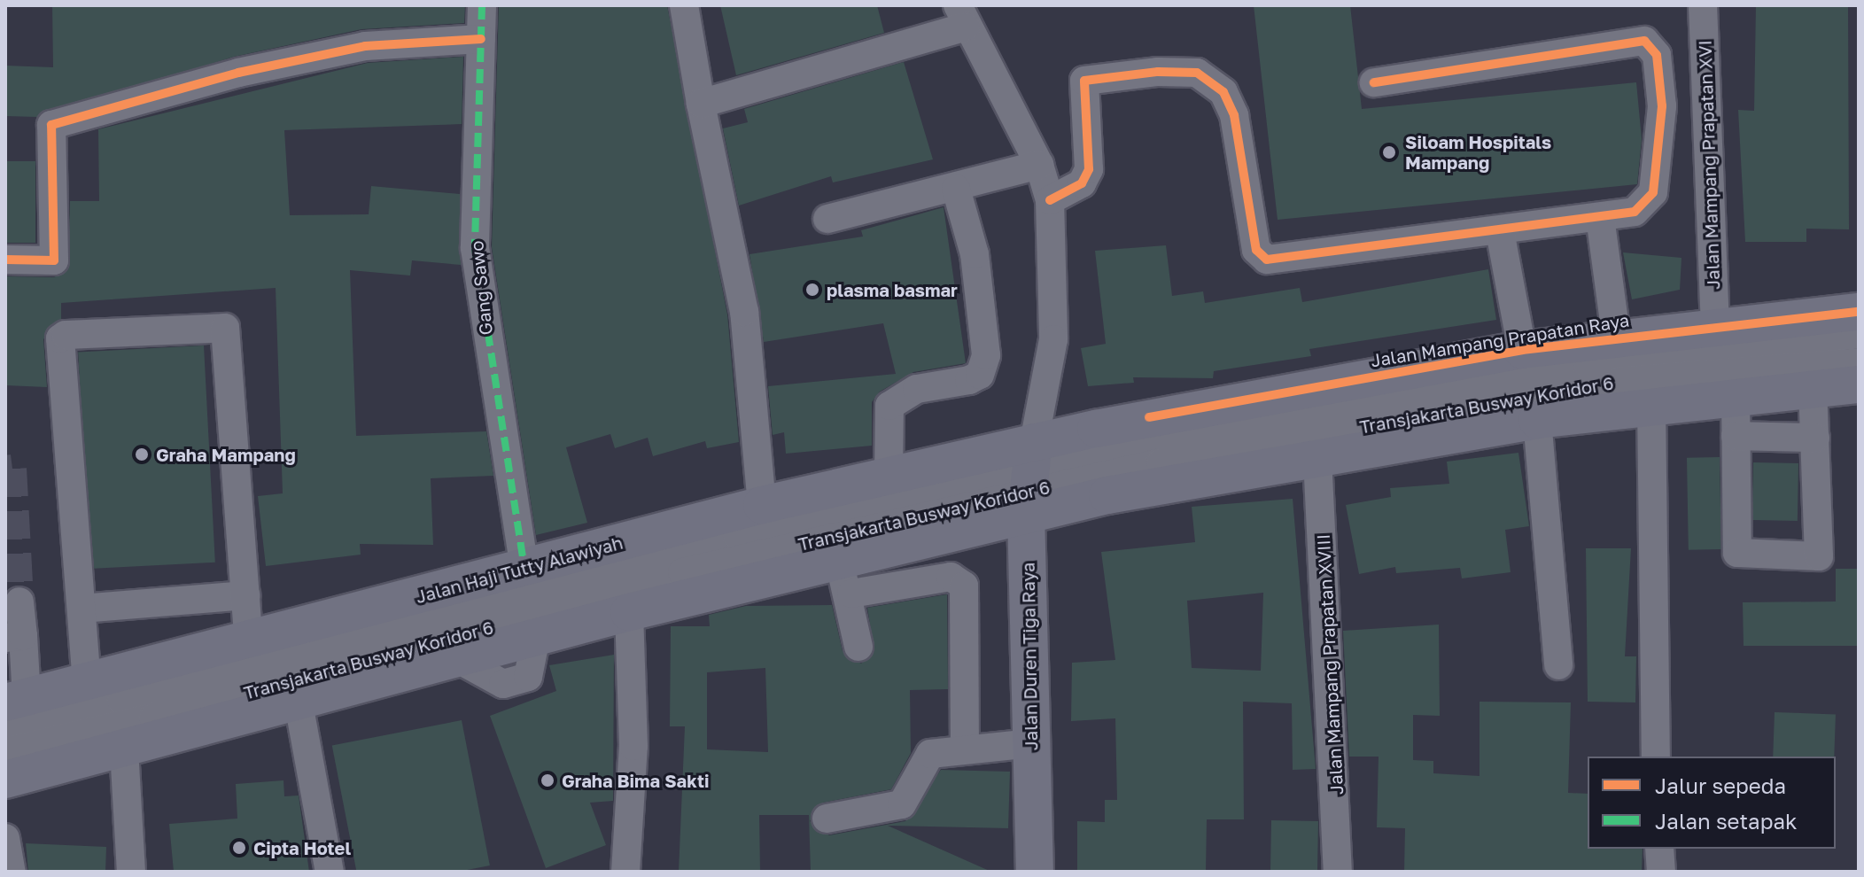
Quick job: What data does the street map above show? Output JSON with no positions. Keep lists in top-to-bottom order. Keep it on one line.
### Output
{"streets":{"main road":["Jalan Mampang Prapatan Raya","Jalan Haji Tutty Alawiyah","Jalan Duren Tiga Raya"],"street":["Jalan Mampang Prapatan XVI","Gang Sawo","Transjakarta Busway Koridor 6","Jalan Mampang Prapatan XVIII"]},"crossings":[["Jalan Mampang Prapatan XVI","Jalan Mampang Prapatan Raya"],["Gang Sawo","Jalan Haji Tutty Alawiyah"],["Jalan Mampang Prapatan Raya","Transjakarta Busway Koridor 6"],["Jalan Mampang Prapatan Raya","Jalan Haji Tutty Alawiyah"],["Jalan Mampang Prapatan Raya","Jalan Duren Tiga Raya"],["Transjakarta Busway Koridor 6","Jalan Haji Tutty Alawiyah"],["Transjakarta Busway Koridor 6","Jalan Duren Tiga Raya"],["Jalan Haji Tutty Alawiyah","Jalan Duren Tiga Raya"]],"places":["Siloam Hospitals Mampang","plasma basmar","Graha Mampang","Graha Bima Sakti","Cipta Hotel"],"legend":["Jalur sepeda","Jalan setapak"]}
